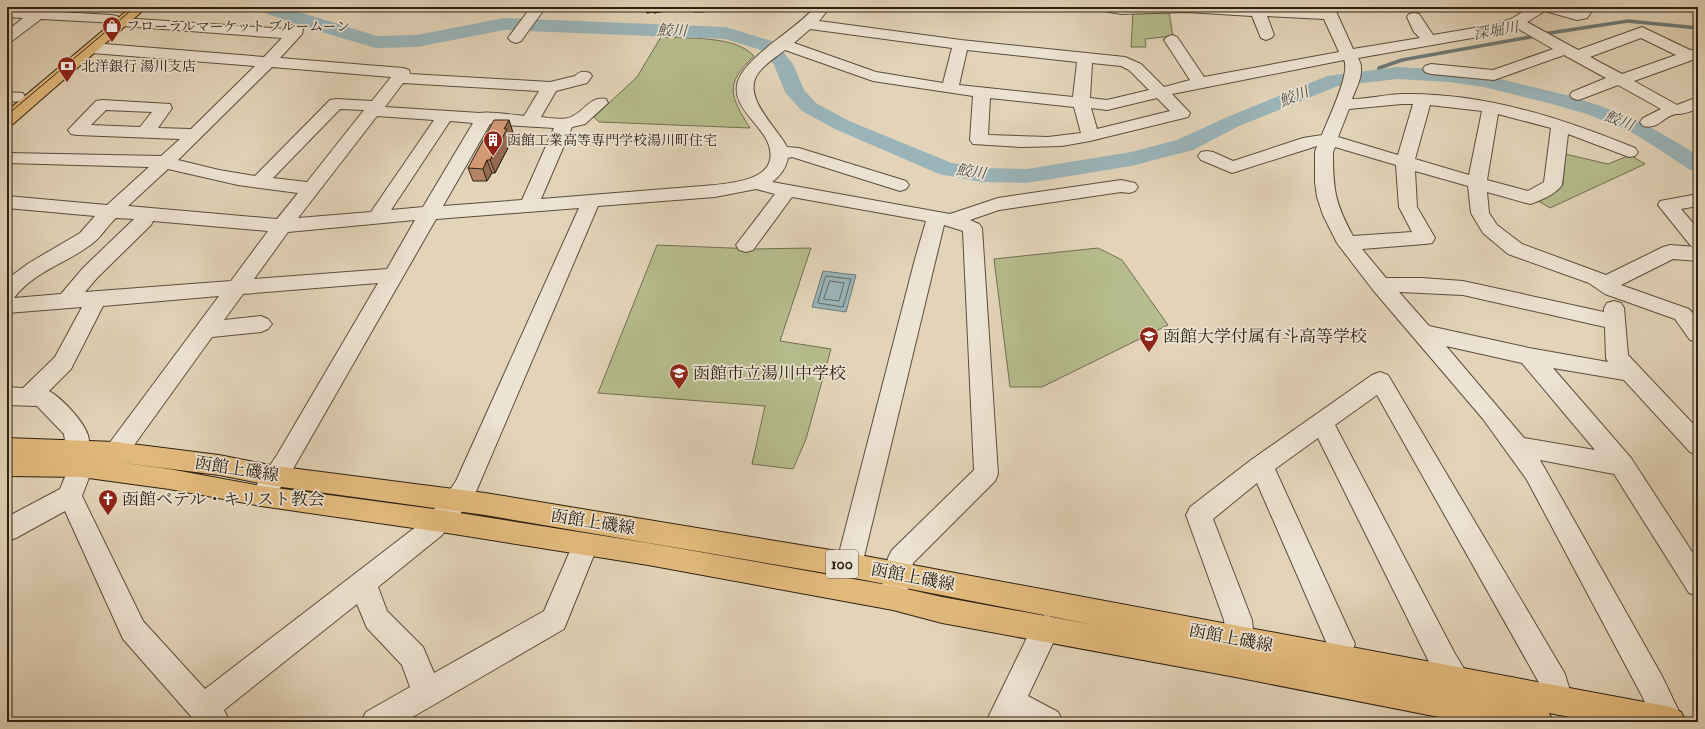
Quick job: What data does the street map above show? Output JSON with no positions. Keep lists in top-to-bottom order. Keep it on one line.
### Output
{"streets":{"main road":["函館上磯線","100"]},"water":["鮫川","深堀川"],"places":{"shop":["フローラルマーケット ブルームーン"],"bank":["北洋銀行 湯川支店"],"building":["函館工業高等専門学校湯川町住宅"],"school or university":["函館大学付属有斗高等学校","函館市立湯川中学校"],"church":["函館ベテル・キリスト教会"]}}
